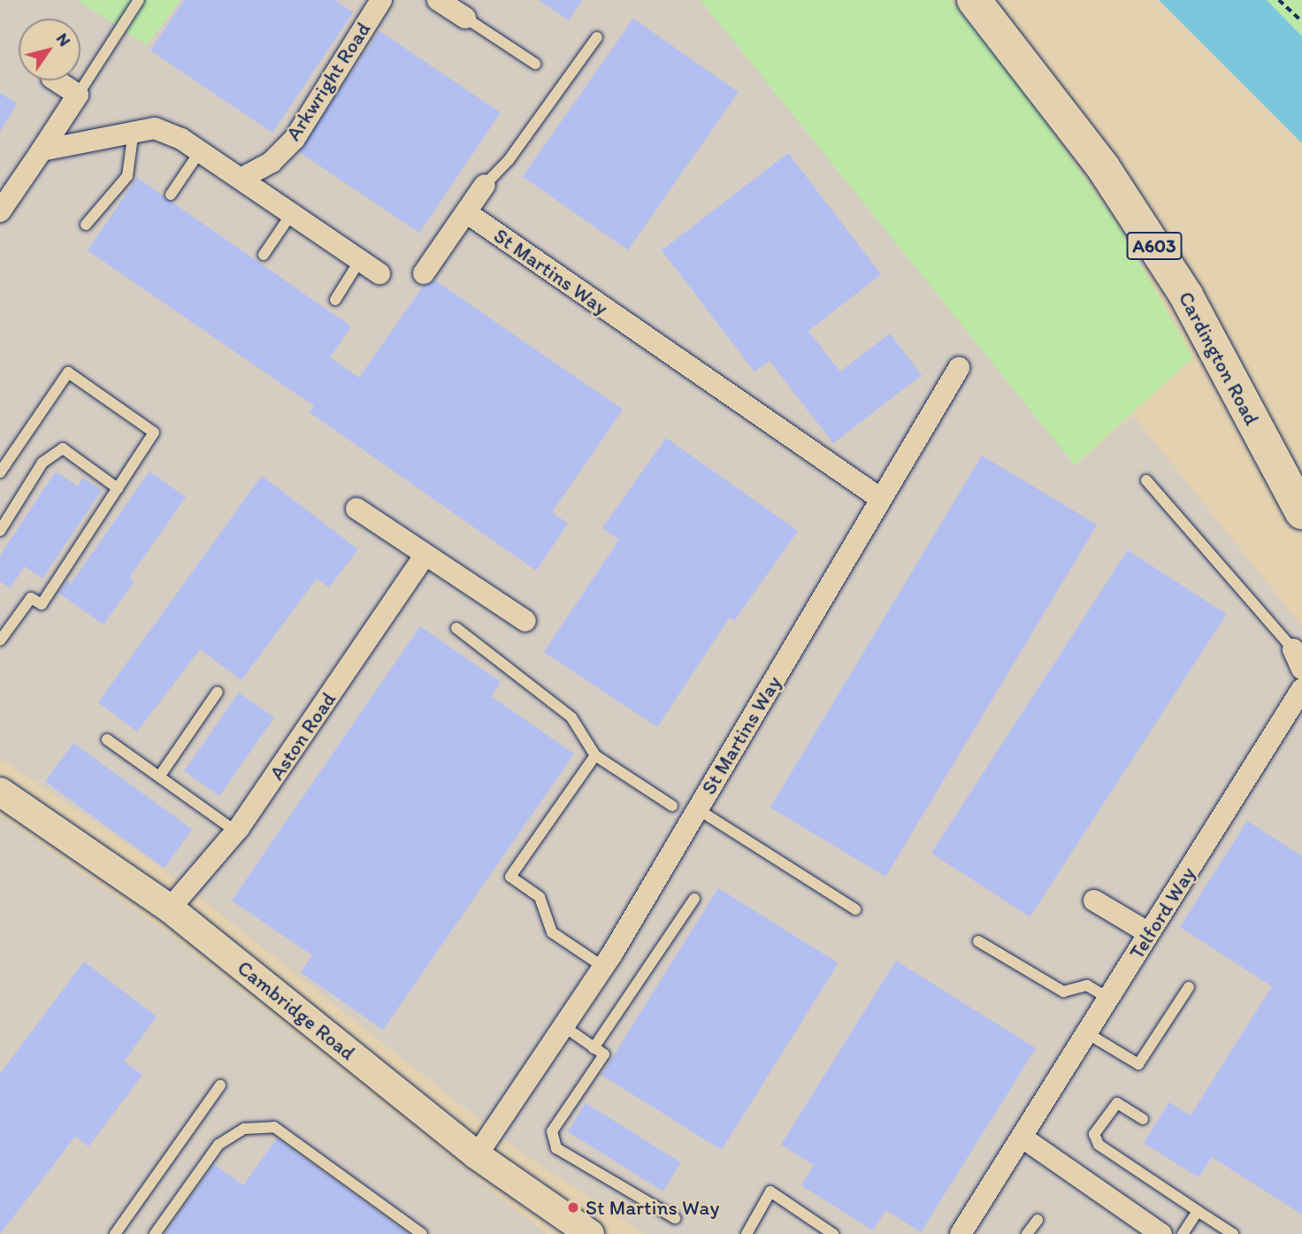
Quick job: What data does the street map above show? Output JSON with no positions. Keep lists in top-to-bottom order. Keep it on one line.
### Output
{"streets":{"main road":["A603","Cardington Road"],"street":["Arkwright Road","St Martins Way","Aston Road","Telford Way","Cambridge Road"]},"crossings":[["St Martins Way","Cambridge Road"],["Aston Road","Cambridge Road"]],"places":["St Martins Way"],"north":"top right"}
